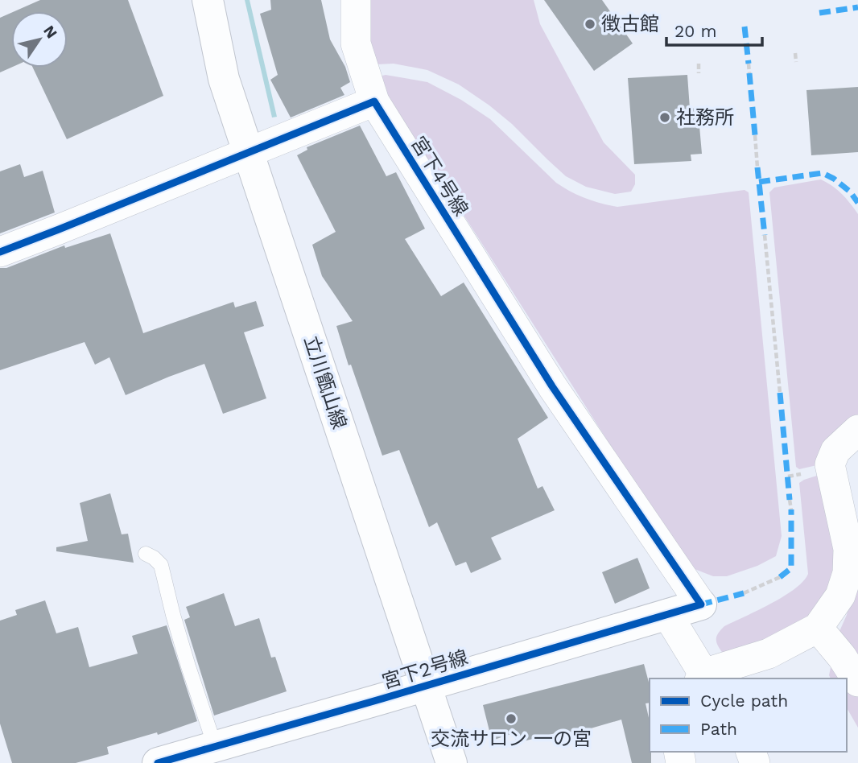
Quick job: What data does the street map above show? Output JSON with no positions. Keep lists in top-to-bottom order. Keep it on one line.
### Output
{"streets":{"street":["宮下4号線","立川甑山線","宮下2号線"]},"crossings":[["宮下4号線","宮下2号線"],["立川甑山線","宮下2号線"]],"places":["徴古館","社務所","交流サロン 一の宮"],"legend":["Cycle path","Path"],"scale_bar":"20 m","north":"top right"}
